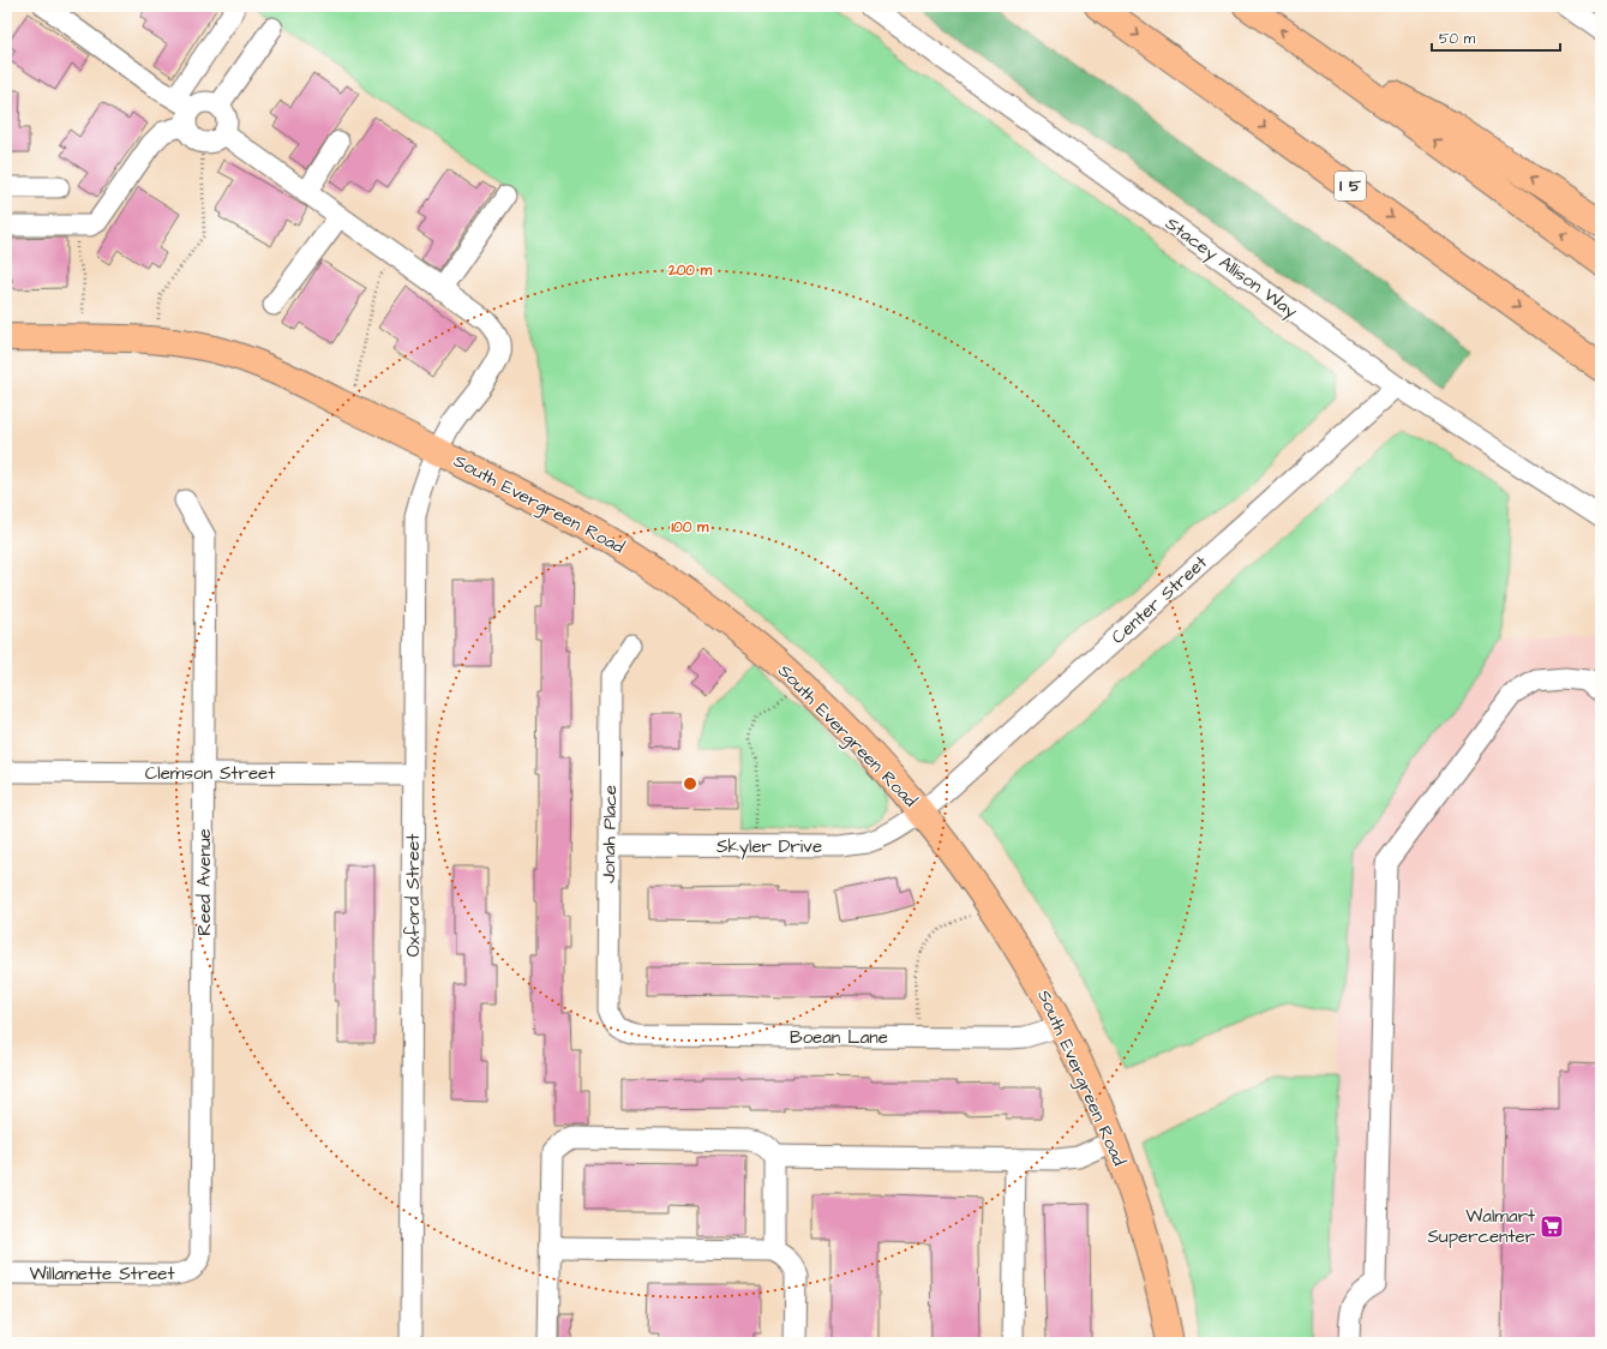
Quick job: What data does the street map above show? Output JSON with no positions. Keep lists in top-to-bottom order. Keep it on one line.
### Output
{"streets":{"main road":["I 5","South Evergreen Road"],"street":["Stacey Allison Way","Center Street","Clemson Street","Jonah Place","Skyler Drive","Reed Avenue","Oxford Street","Boean Lane","Willamette Street"]},"crossings":[["Stacey Allison Way","Center Street"],["South Evergreen Road","Center Street"],["South Evergreen Road","Skyler Drive"],["South Evergreen Road","Oxford Street"],["South Evergreen Road","Boean Lane"],["Center Street","Skyler Drive"],["Clemson Street","Reed Avenue"],["Clemson Street","Oxford Street"],["Jonah Place","Skyler Drive"],["Jonah Place","Boean Lane"],["Reed Avenue","Willamette Street"]],"places":{"supermarket":["Walmart Supercenter"]},"scale_bar":"50 m","rings":["200 m","100 m"]}
